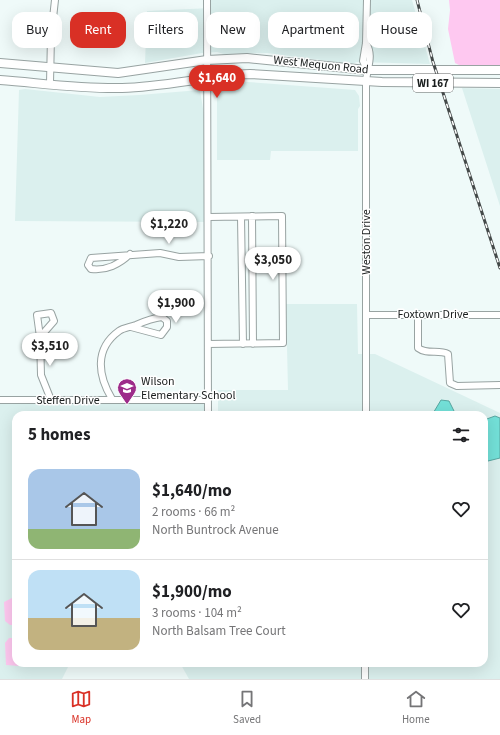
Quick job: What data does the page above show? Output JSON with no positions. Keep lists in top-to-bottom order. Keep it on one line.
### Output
{"streets":{"main road":["West Mequon Road","WI 167"],"street":["Weston Drive","Foxtown Drive","Steffen Drive"]},"crossings":[["West Mequon Road","Weston Drive"],["Weston Drive","Foxtown Drive"]],"places":{"school or university":["Wilson Elementary School"]},"page":{"chip":["Buy","Rent","Filters","New","Apartment","House"],"price":["$1,640","$1,220","$3,050","$1,900","$3,510"],"heading":"5 homes","list":[{"name":"$1,640/mo","note":"2 rooms · 66 m² · North Buntrock Avenue"},{"name":"$1,900/mo","note":"3 rooms · 104 m² · North Balsam Tree Court"}],"tabs":["Map","Saved","Home"]}}
